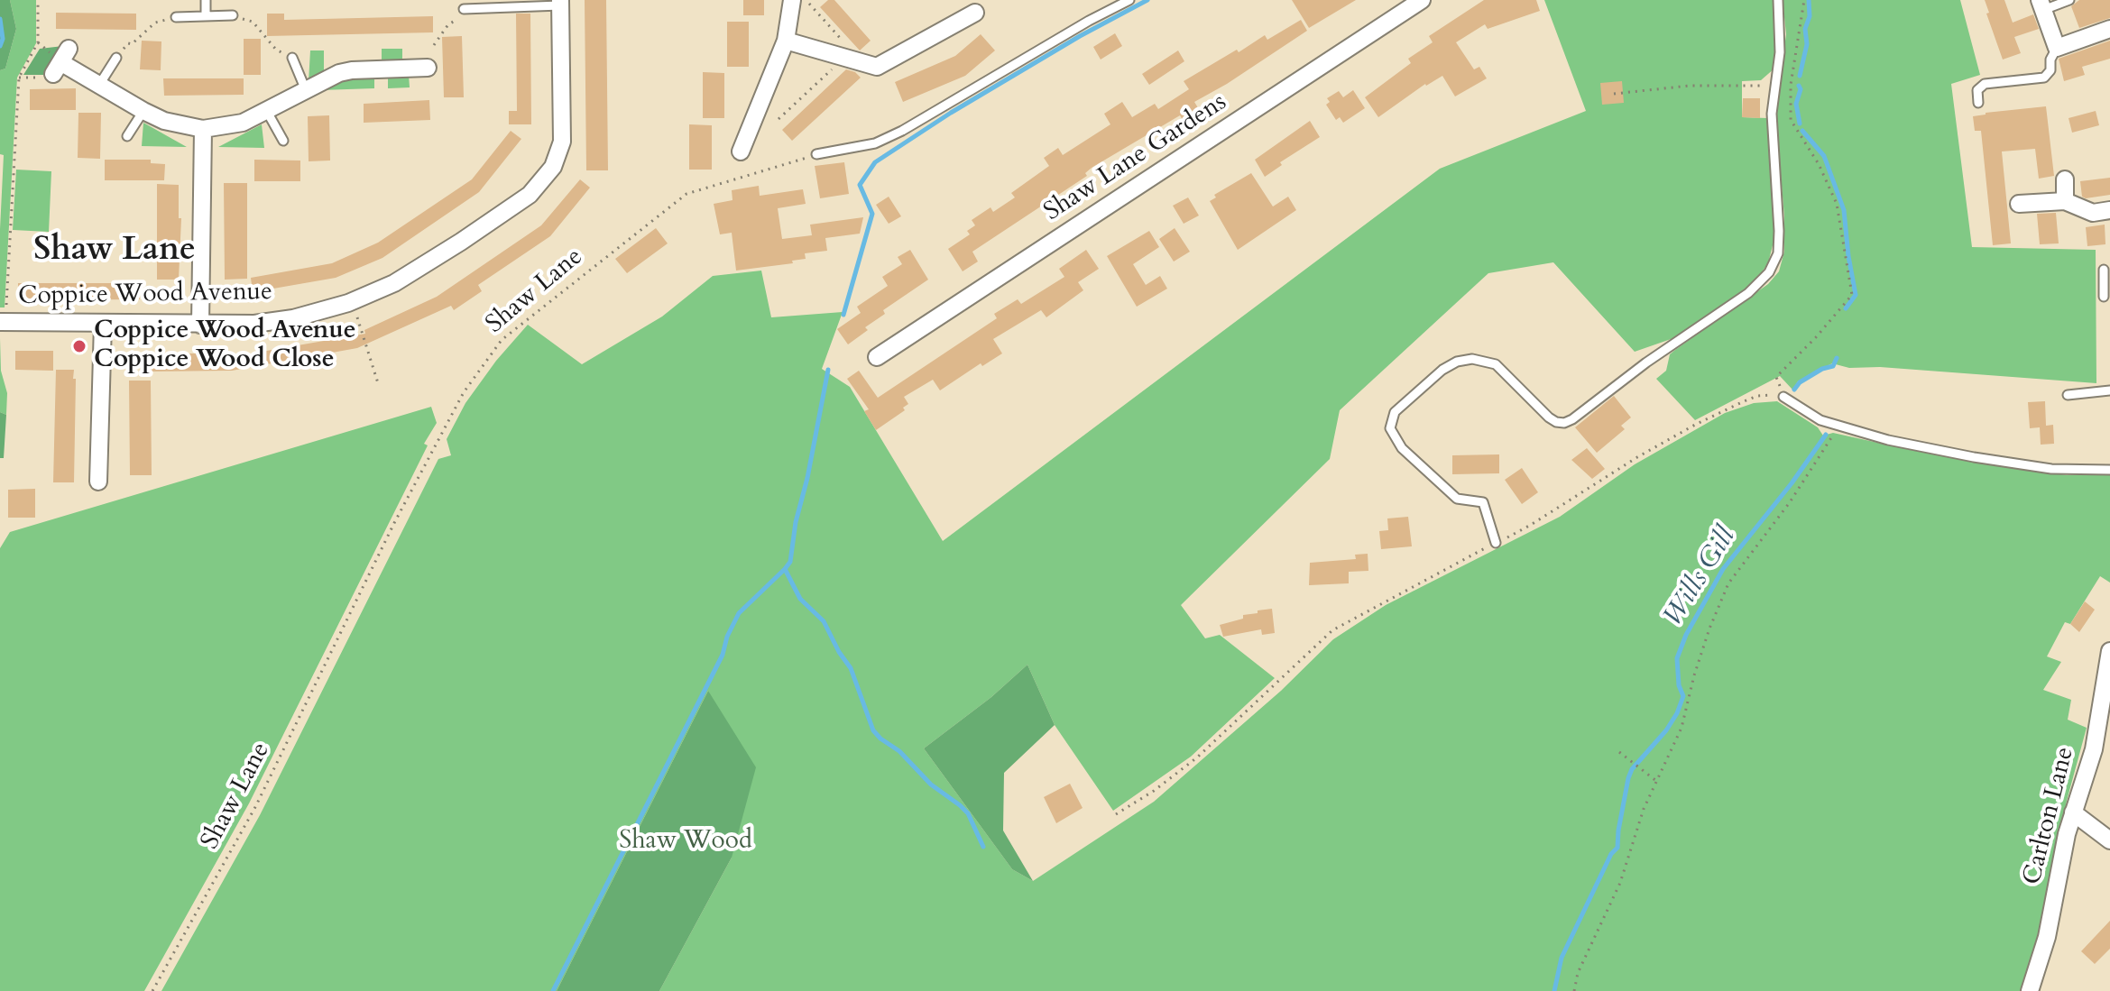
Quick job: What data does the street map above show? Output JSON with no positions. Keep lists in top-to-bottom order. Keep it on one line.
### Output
{"streets":{"street":["Shaw Lane Gardens","Coppice Wood Avenue","Carlton Lane"],"path":["Shaw Lane"]},"districts":["Shaw Lane"],"water":["Wills Gill"],"parks":["Shaw Wood"],"places":["Coppice Wood Avenue Coppice Wood Close"]}
